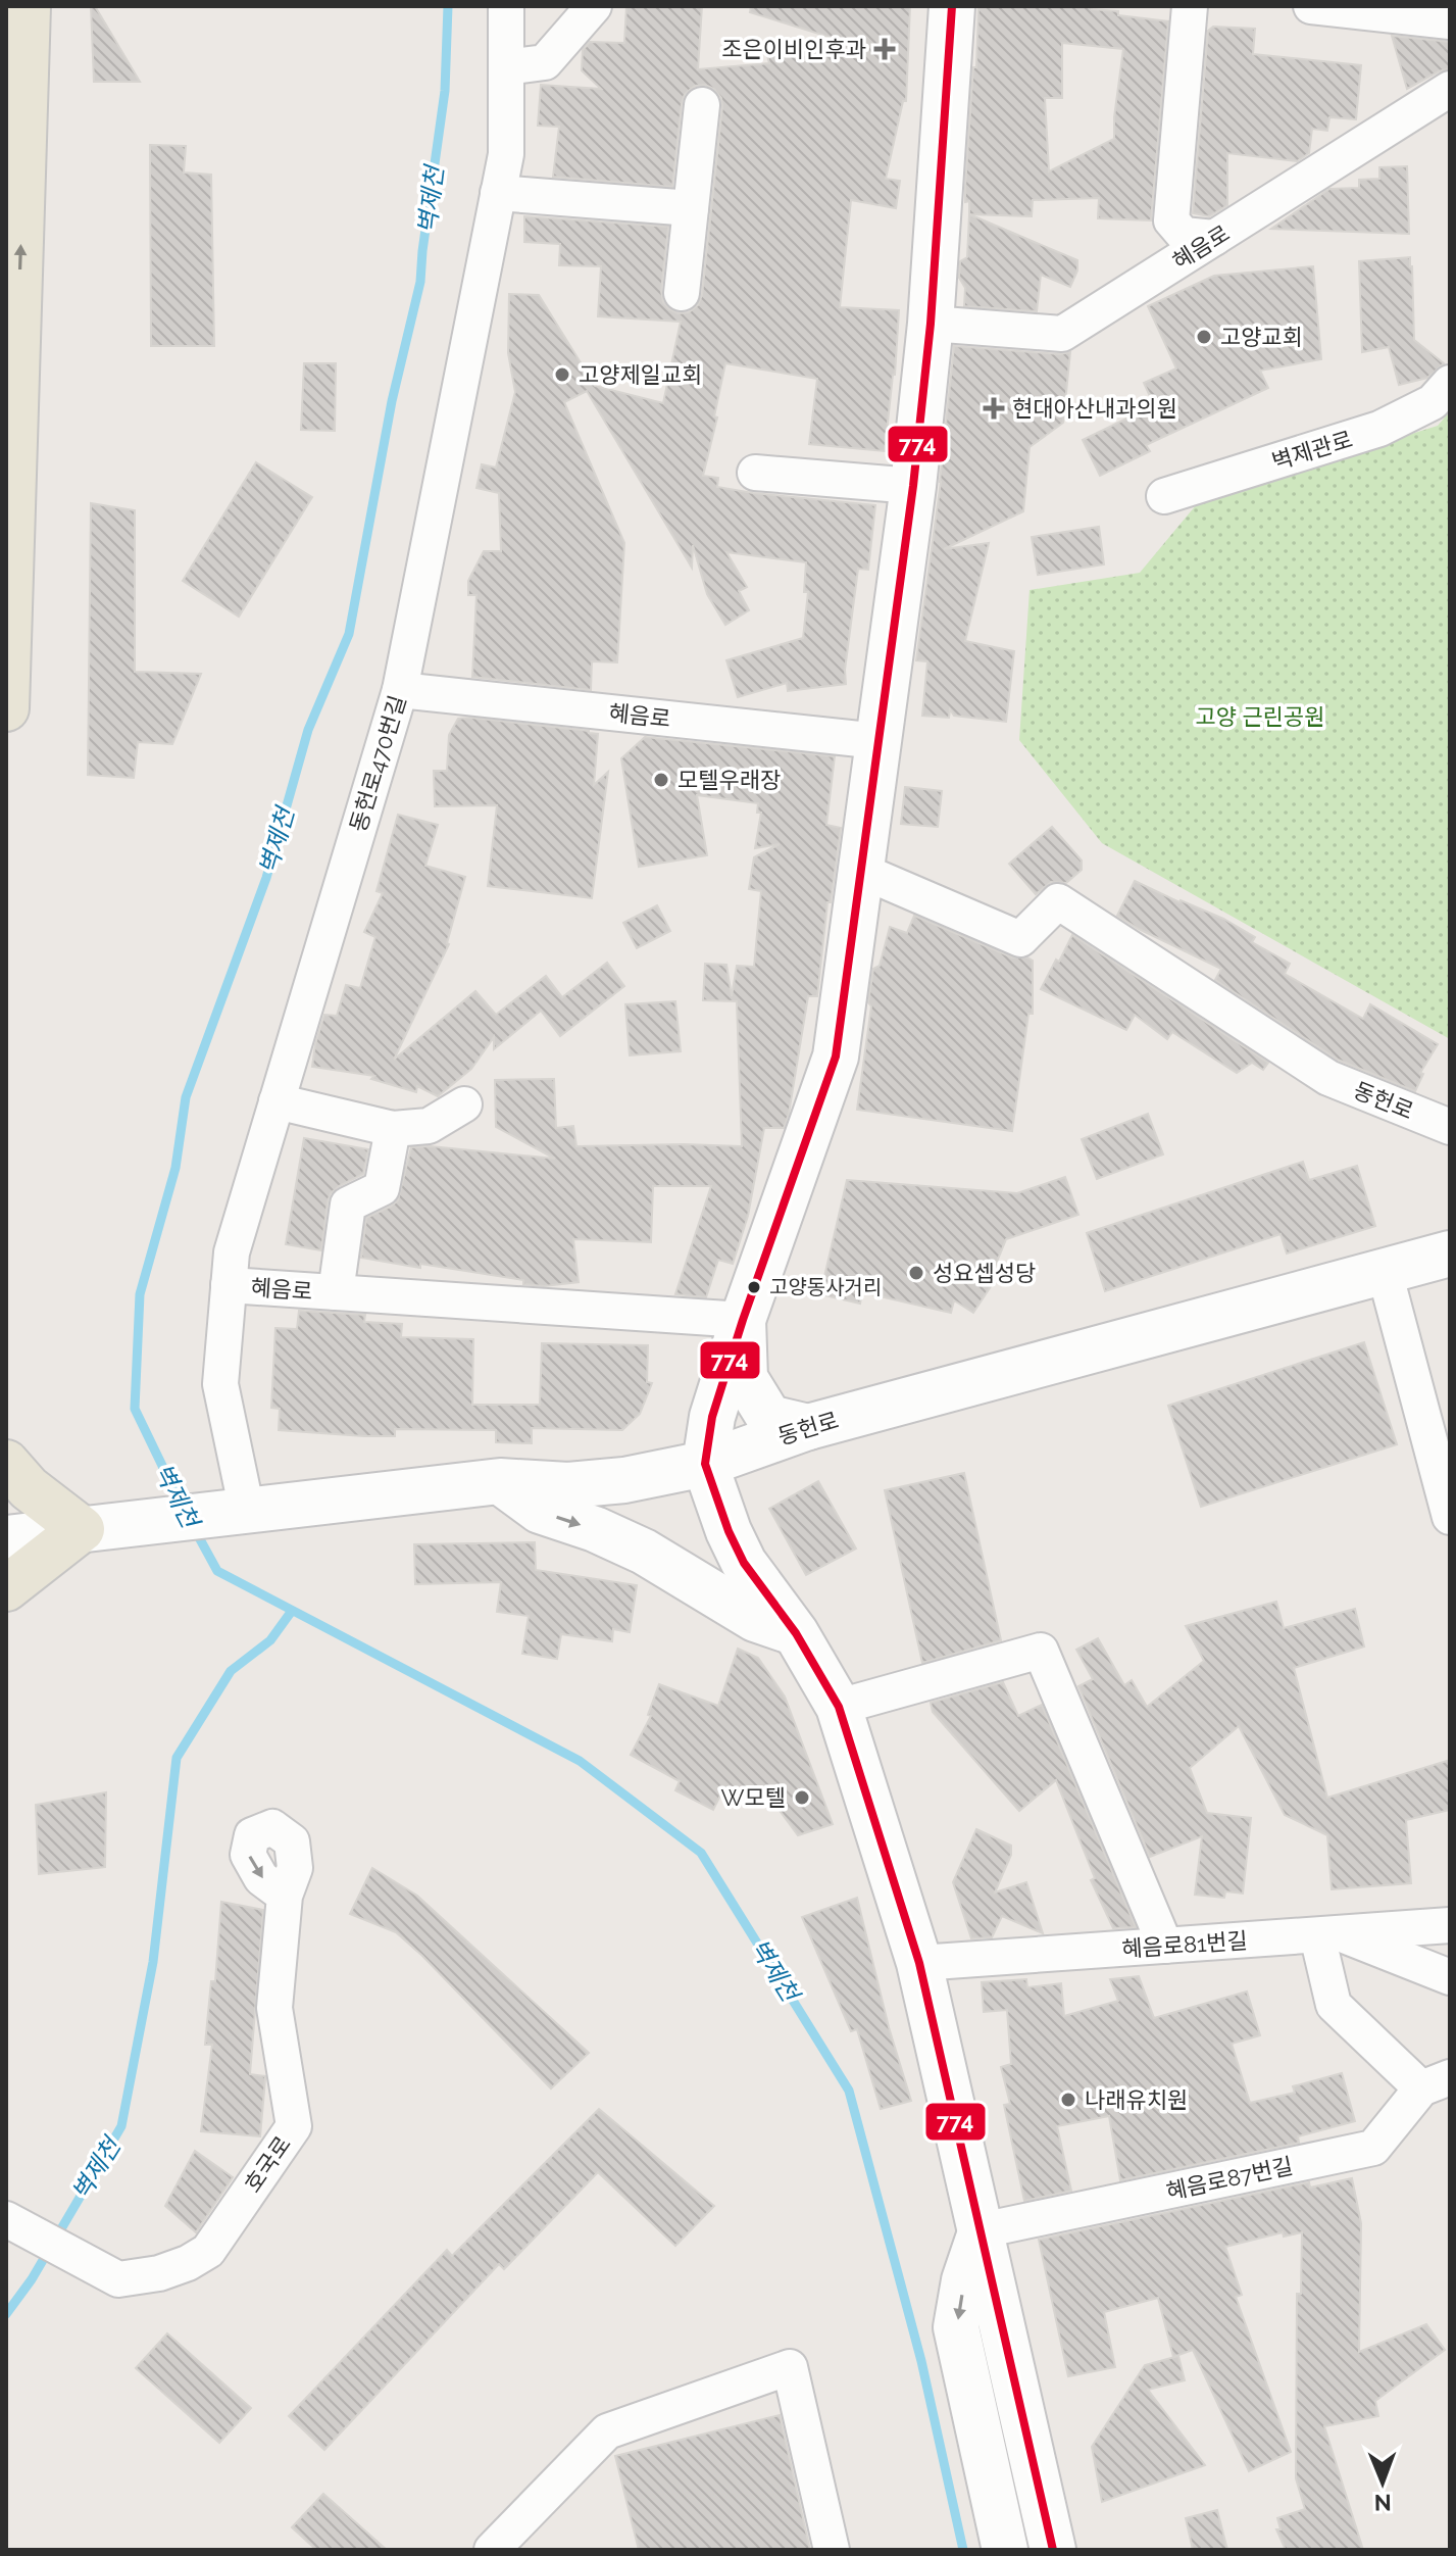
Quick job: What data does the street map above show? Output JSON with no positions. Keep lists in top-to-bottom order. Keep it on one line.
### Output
{"streets":{"main road":["동헌로"],"street":["혜음로","벽제관로","동헌로470번길","혜음로81번길","호국로","혜음로87번길"]},"crossings":[["혜음로","동헌로470번길"],["동헌로470번길","동헌로"]],"water":["벽제천"],"parks":["고양 근린공원"],"places":{"health":["조은이비인후과","현대아산내과의원"],"other":["고양교회","고양제일교회","모텔우래장","성요셉성당","고양동사거리","W모텔","나래유치원"]},"lines":["transit line 774"],"north":"bottom"}
